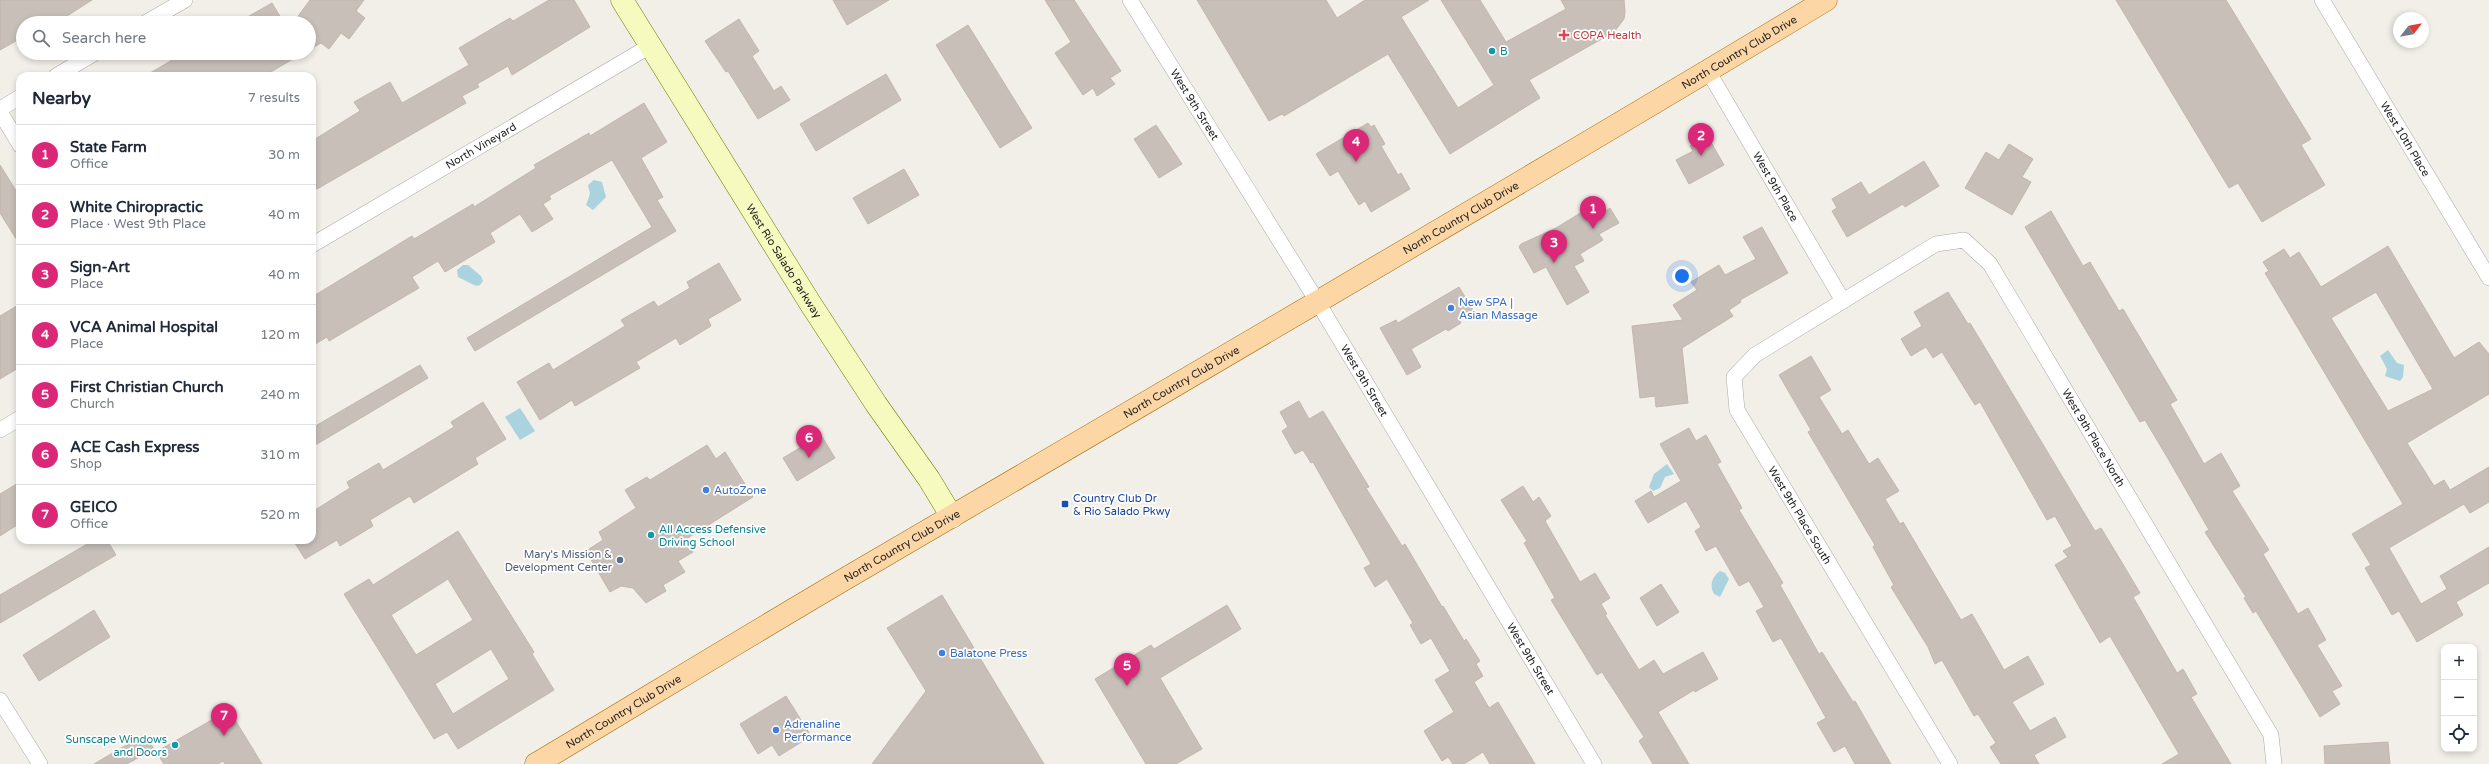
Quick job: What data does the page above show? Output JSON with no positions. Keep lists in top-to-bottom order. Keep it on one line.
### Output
{"streets":{"main road":["North Country Club Drive","West Rio Salado Parkway"],"street":["West 9th Street","West 10th Place","North Vineyard","West 9th Place","West 9th Place North","West 9th Place South"]},"crossings":[["North Country Club Drive","West 9th Street"],["North Country Club Drive","West 9th Place"],["North Country Club Drive","West Rio Salado Parkway"],["North Vineyard","West Rio Salado Parkway"],["West 9th Place","West 9th Place North"],["West 9th Place","West 9th Place South"],["West 9th Place North","West 9th Place South"]],"places":{"health":["COPA Health"],"other":["B","New SPA | Asian Massage","AutoZone","All Access Defensive Driving School","Mary's Mission & Development Center","Balatone Press","Adrenaline Performance","Sunscape Windows and Doors"],"transit":["Country Club Dr & Rio Salado Pkwy"]},"north":"top right","page":{"search":"Search here","heading":["Nearby","7 results"],"pins":["2","4","1","3","6","5","7"],"list":[{"mark":"1","name":"State Farm","note":"Office","value":"30 m"},{"mark":"2","name":"White Chiropractic","note":"Place · West 9th Place","value":"40 m"},{"mark":"3","name":"Sign-Art","note":"Place","value":"40 m"},{"mark":"4","name":"VCA Animal Hospital","note":"Place","value":"120 m"},{"mark":"5","name":"First Christian Church","note":"Church","value":"240 m"},{"mark":"6","name":"ACE Cash Express","note":"Shop","value":"310 m"},{"mark":"7","name":"GEICO","note":"Office","value":"520 m"}],"map_buttons":["+","−"]}}
